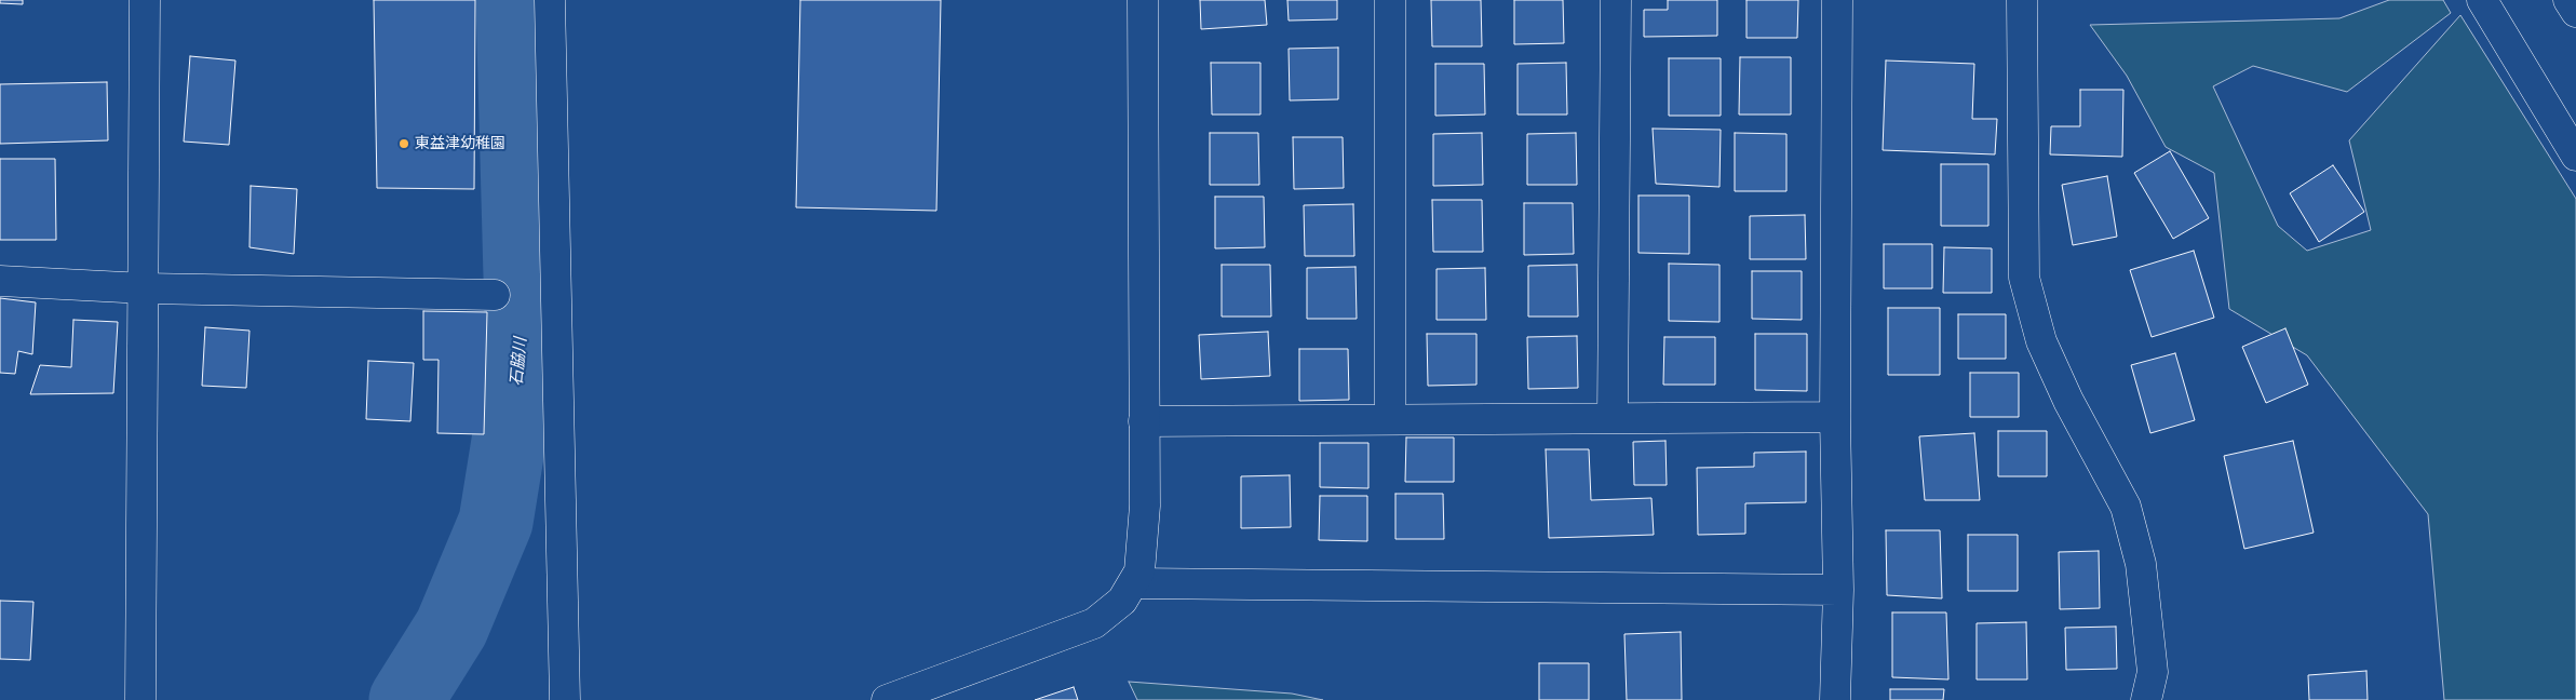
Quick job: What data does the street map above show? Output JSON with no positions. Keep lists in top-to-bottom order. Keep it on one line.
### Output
{"water":["石脇川"],"places":["東益津幼稚園"]}
